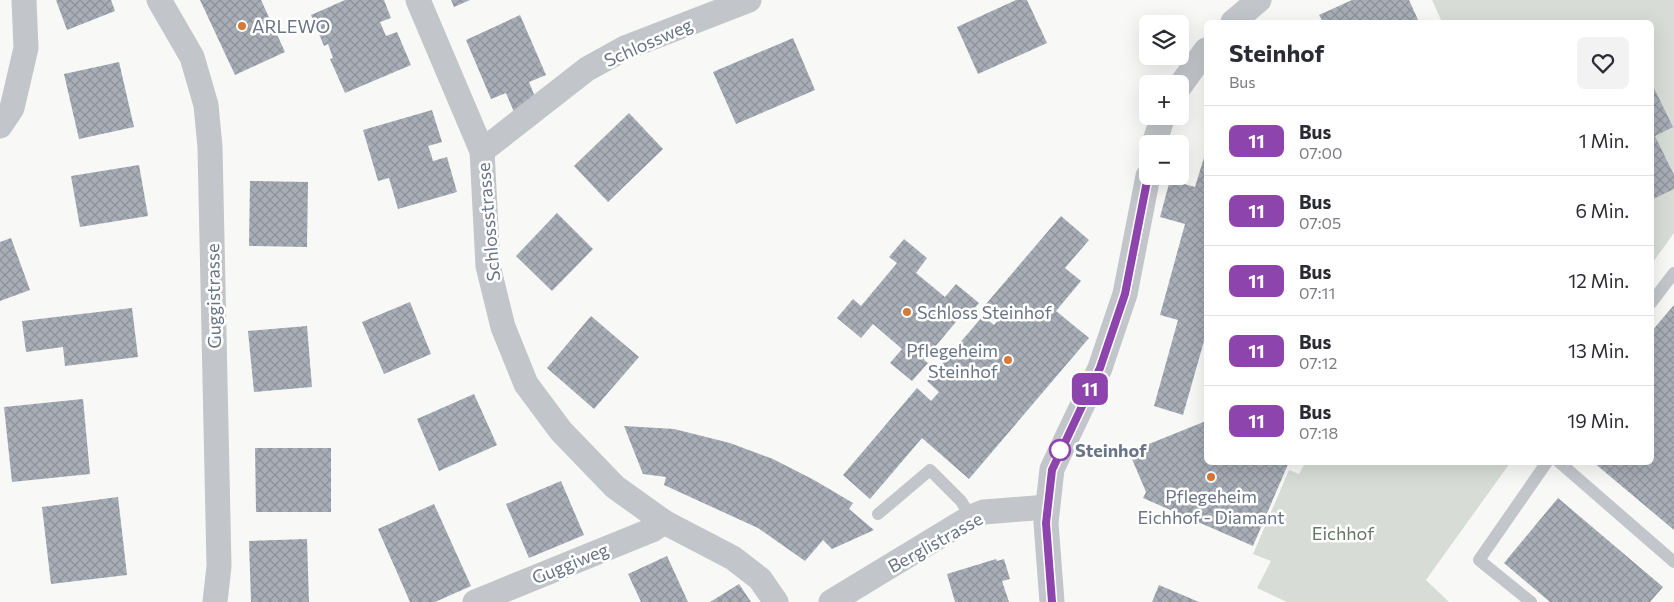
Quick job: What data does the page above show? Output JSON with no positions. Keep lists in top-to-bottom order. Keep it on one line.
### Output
{"streets":{"street":["Schlossweg","Schlossstrasse","Guggistrasse","Berglistrasse","Guggiweg"]},"crossings":[["Schlossweg","Schlossstrasse"],["Schlossstrasse","Guggiweg"]],"parks":["Eichhof"],"places":["ARLEWO","Schloss Steinhof","Pflegeheim Steinhof","Steinhof","Pflegeheim Eichhof - Diamant"],"lines":["bus line 11"],"page":{"on_map":"11","map_buttons":["+","−"],"heading":["Steinhof","Bus"],"list":[{"mark":"11","name":"Bus","note":"07:00","value":"1 Min."},{"mark":"11","name":"Bus","note":"07:05","value":"6 Min."},{"mark":"11","name":"Bus","note":"07:11","value":"12 Min."},{"mark":"11","name":"Bus","note":"07:12","value":"13 Min."},{"mark":"11","name":"Bus","note":"07:18","value":"19 Min."}]}}
